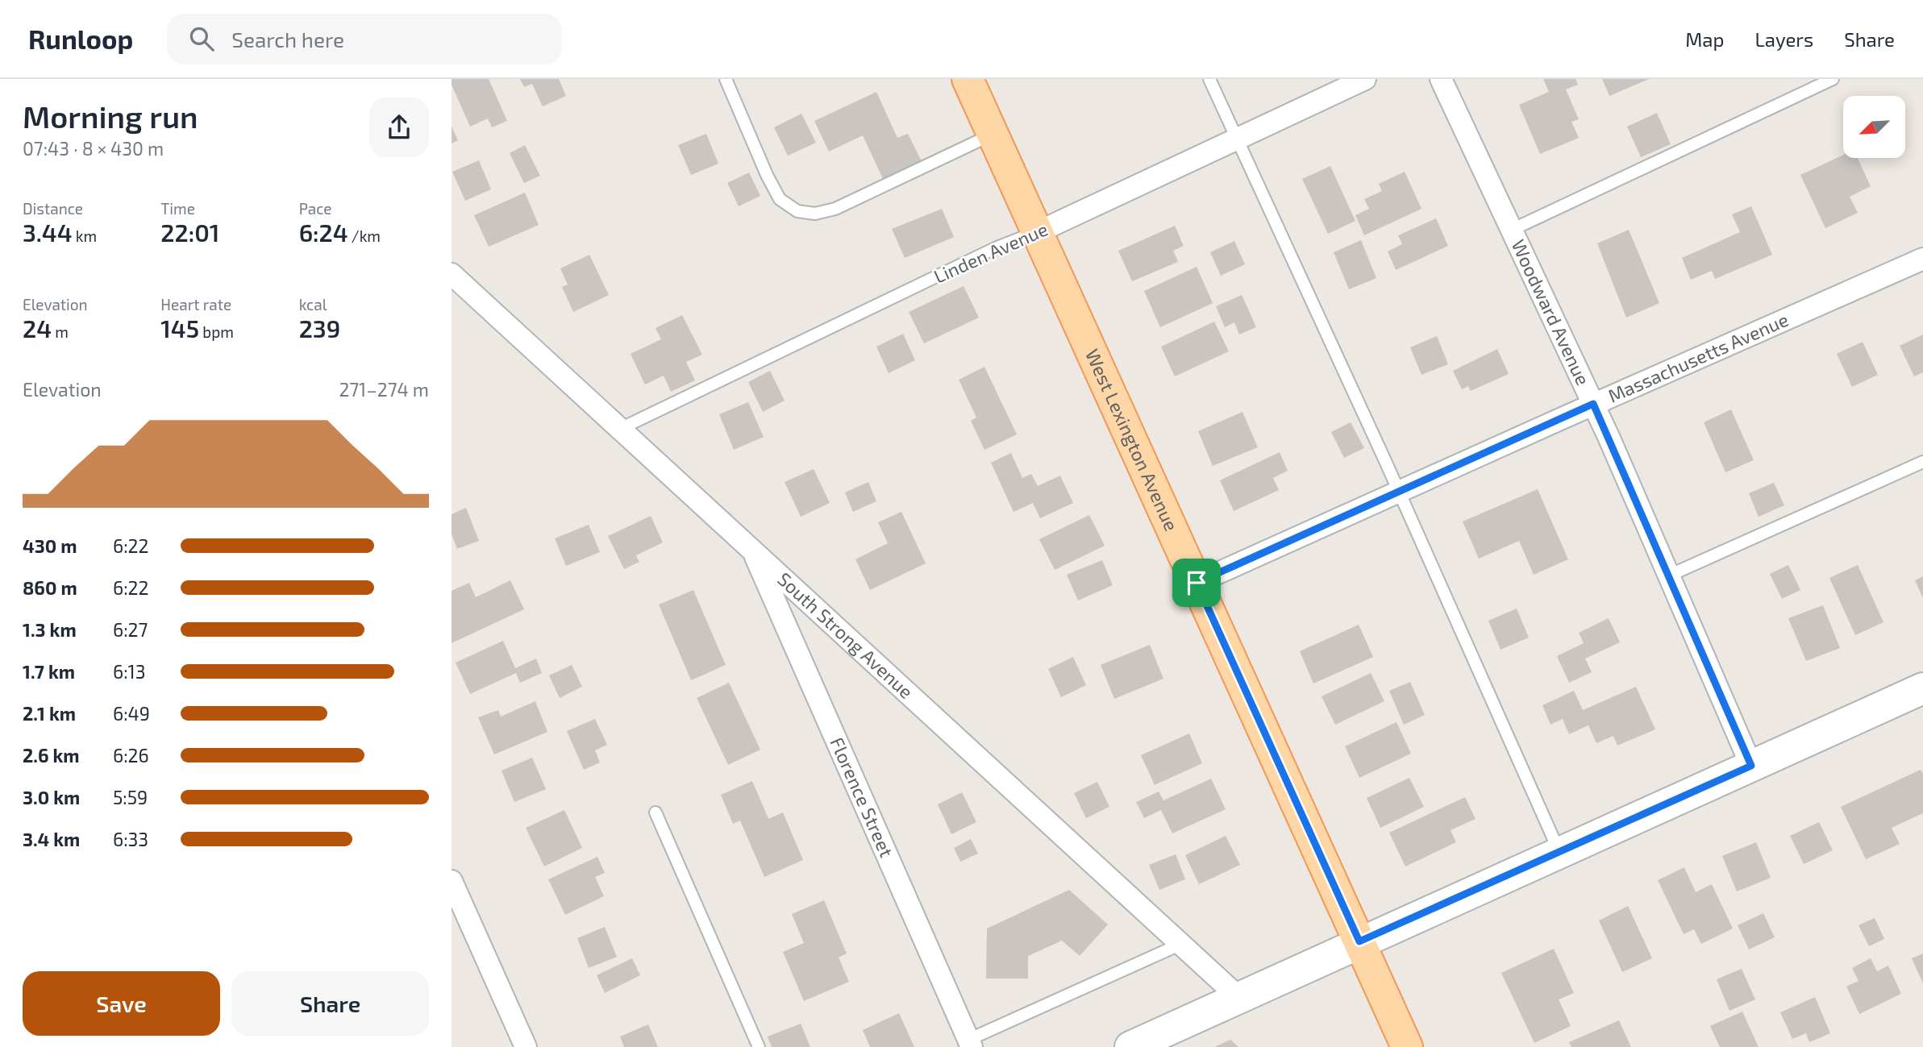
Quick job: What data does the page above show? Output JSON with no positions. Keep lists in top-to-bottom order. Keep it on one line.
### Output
{"streets":{"main road":["West Lexington Avenue"],"street":["Linden Avenue","Woodward Avenue","Massachusetts Avenue","South Strong Avenue","Florence Street"]},"crossings":[["Linden Avenue","West Lexington Avenue"],["Linden Avenue","South Strong Avenue"],["Woodward Avenue","Massachusetts Avenue"],["Massachusetts Avenue","West Lexington Avenue"],["South Strong Avenue","Florence Street"]],"north":"bottom left","page":{"header":"Runloop","search":"Search here","nav":["Map","Layers","Share"],"heading":["Morning run","07:43 · 8 × 430 m"],"stats":[["Distance","3.44 km"],["Time","22:01"],["Pace","6:24 /km"],["Elevation","24 m"],["Heart rate","145 bpm"],["kcal","239"]],"chart":["Elevation","271–274 m"],"list":[{"name":"430 m","note":"6:22"},{"name":"860 m","note":"6:22"},{"name":"1.3 km","note":"6:27"},{"name":"1.7 km","note":"6:13"},{"name":"2.1 km","note":"6:49"},{"name":"2.6 km","note":"6:26"},{"name":"3.0 km","note":"5:59"},{"name":"3.4 km","note":"6:33"}],"buttons":["Save","Share"]}}
